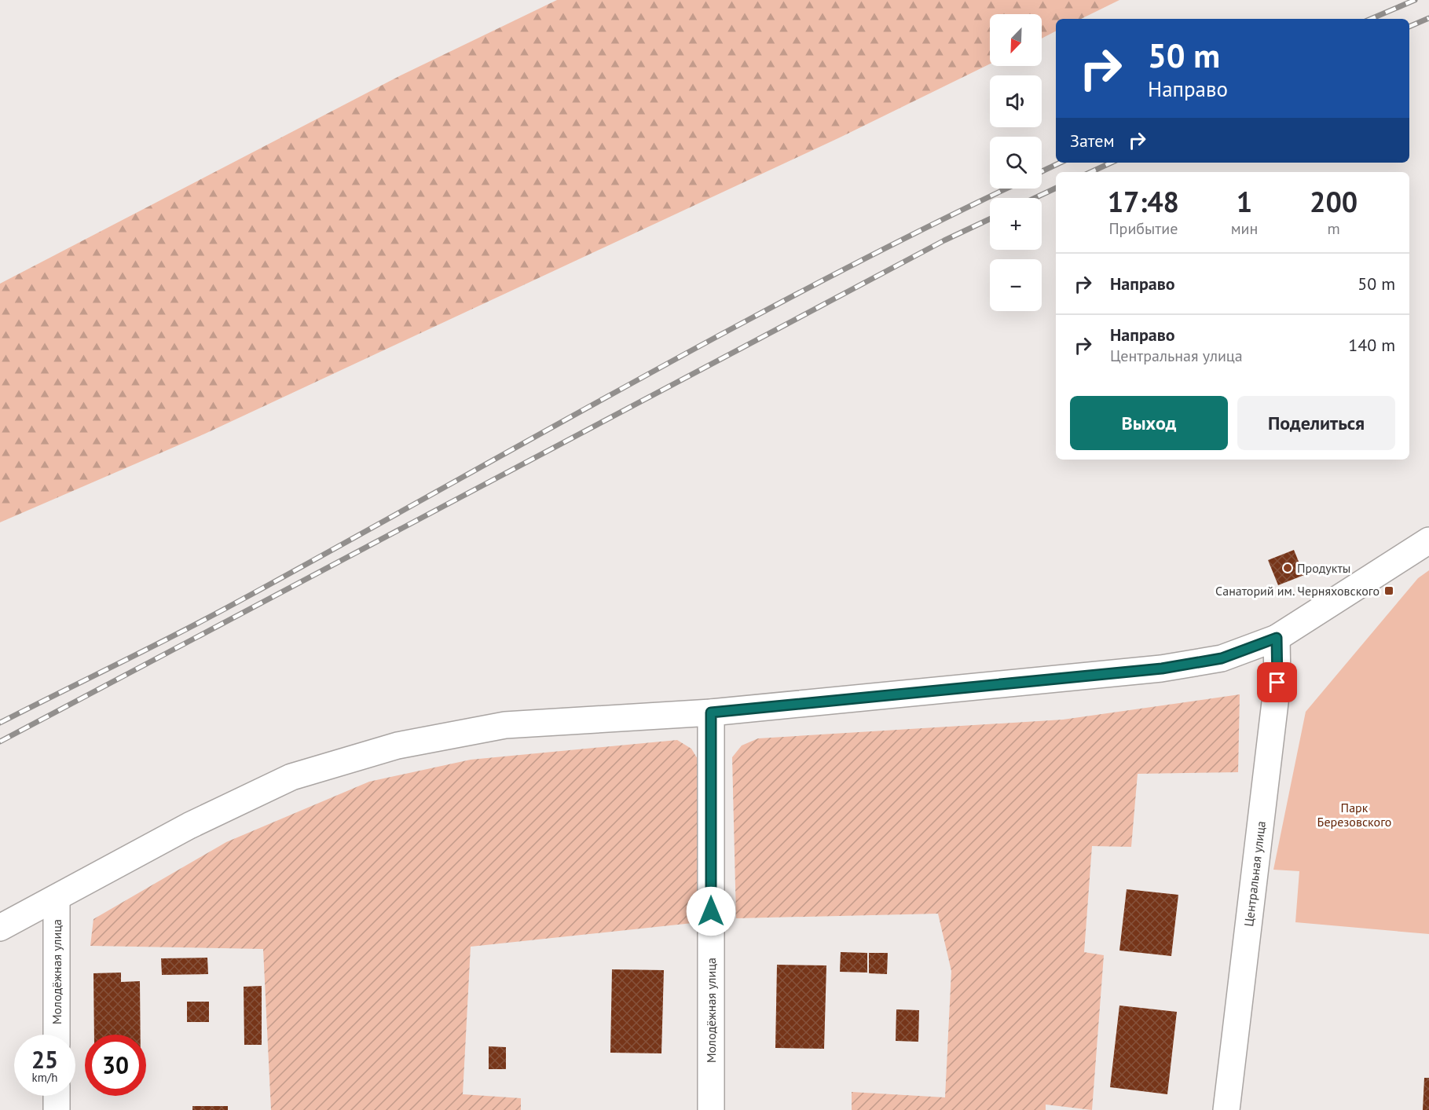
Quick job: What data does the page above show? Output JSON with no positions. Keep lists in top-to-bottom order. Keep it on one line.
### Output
{"streets":{"main road":["Центральная улица","Молодёжная улица"]},"parks":["Парк Березовского"],"places":{"other":["Продукты"],"transit":["Санаторий им. Черняховского"]},"north":"bottom left","page":{"map_buttons":["+","−"],"turn":["50 m","Направо"],"then":"Затем","eta":["17:48","Прибытие","1","мин","200","m"],"list":[{"name":"Направо","value":"50 m"},{"name":"Направо","note":"Центральная улица","value":"140 m"}],"buttons":["Выход","Поделиться"],"speed":"25 km/h","limit":"30"}}
